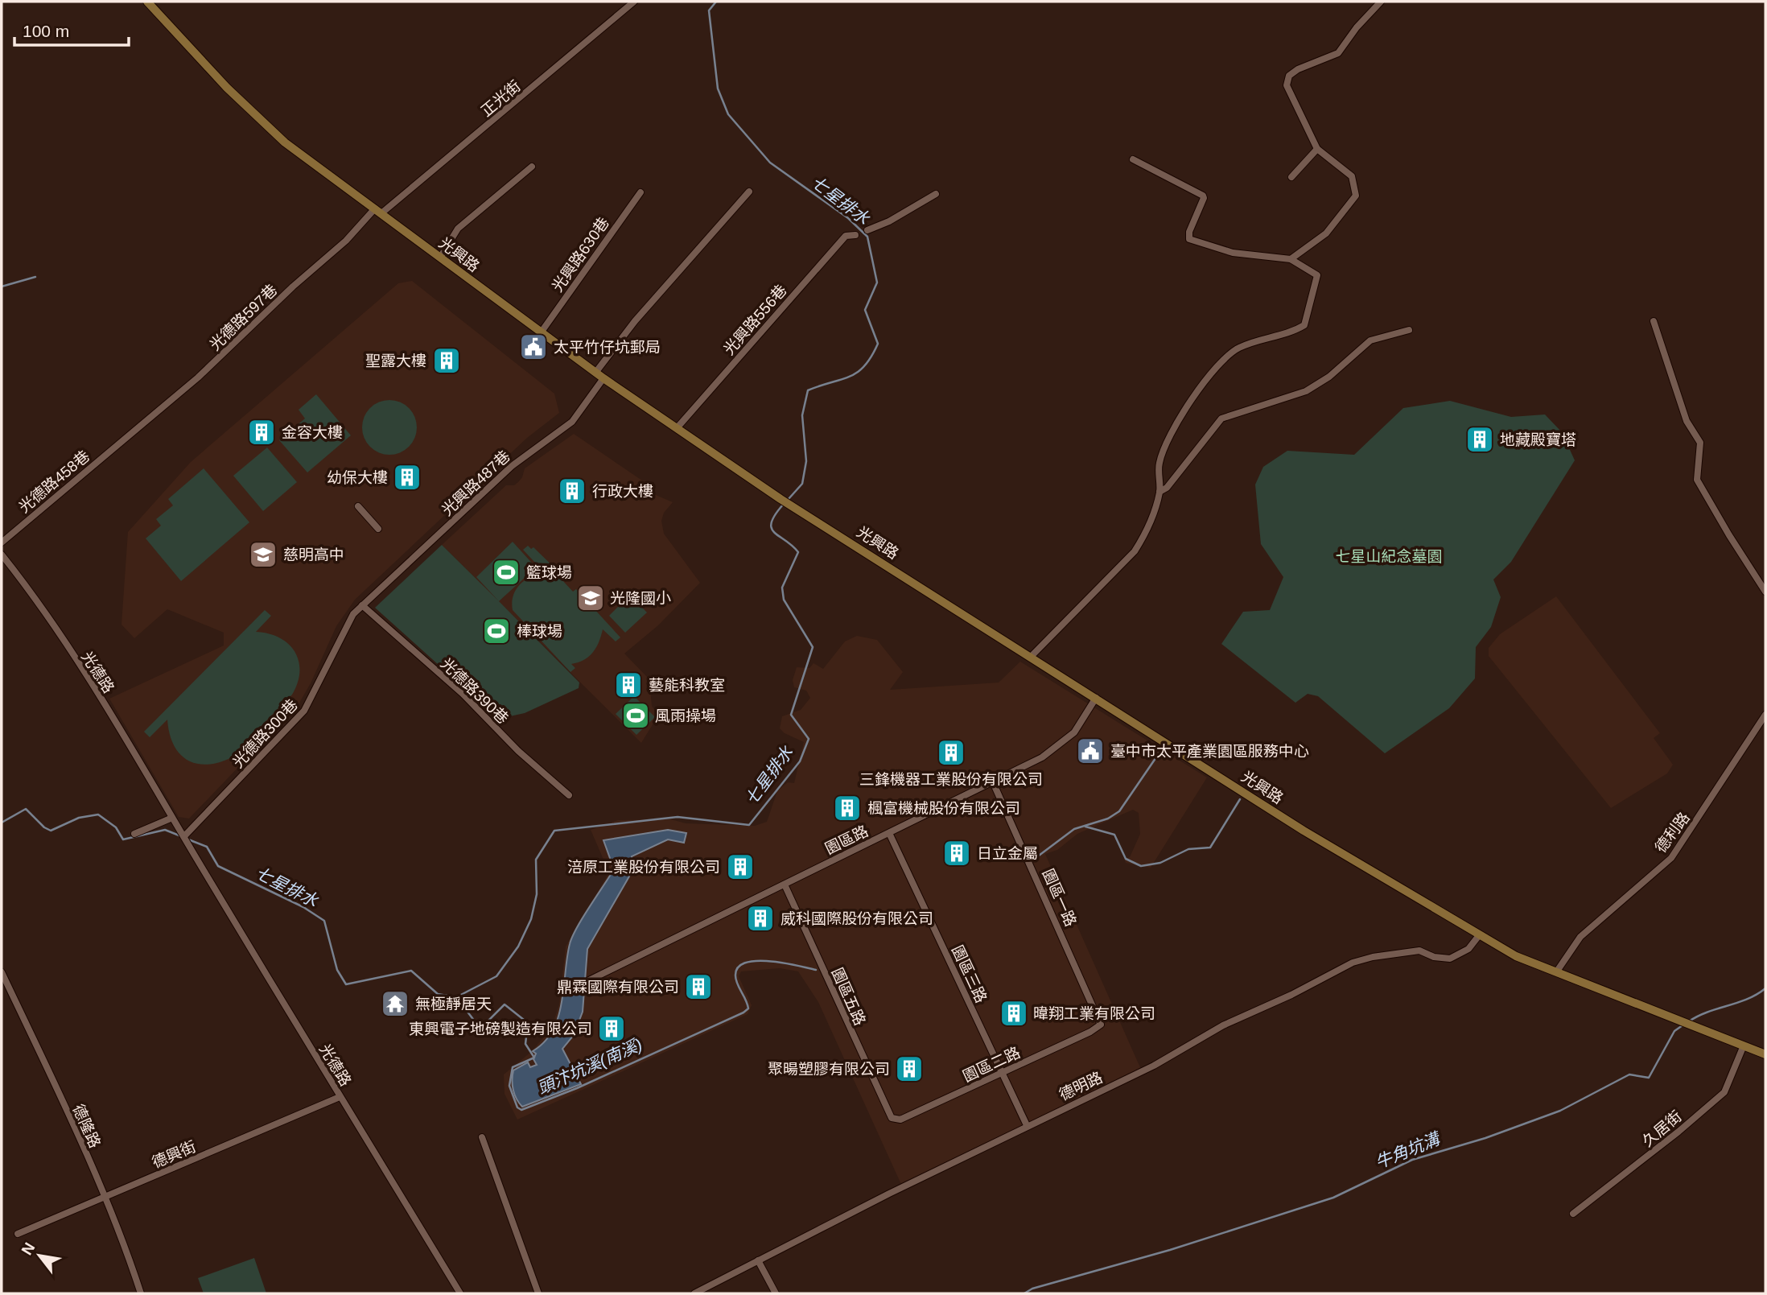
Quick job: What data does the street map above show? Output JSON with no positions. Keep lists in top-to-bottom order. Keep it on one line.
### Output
{"streets":{"main road":["光興路"],"street":["正光街","光興路630巷","光德路597巷","光興路556巷","光德路458巷","光興路487巷","光德路","光德路390巷","光德路300巷","德利路","園區路","園區一路","園區三路","園區五路","園區二路","德明路","德隆路","久居街","德興街"]},"crossings":[["正光街","光興路"],["正光街","光德路597巷"],["光興路","光興路630巷"],["光興路","光德路597巷"],["光興路","光興路556巷"],["光興路","光興路487巷"],["光興路","德利路"],["光興路","園區路"],["光興路","德明路"],["光興路","久居街"],["光德路597巷","光德路458巷"],["光興路487巷","光德路390巷"],["光興路487巷","光德路300巷"],["光德路","光德路300巷"],["光德路","德興街"],["光德路390巷","光德路300巷"],["園區路","園區一路"],["園區路","園區三路"],["園區路","園區五路"],["園區一路","園區二路"],["園區三路","園區二路"],["園區三路","德明路"],["園區五路","園區二路"],["德隆路","德興街"]],"water":["七星排水","頭汴坑溪(南溪)","牛角坑溝"],"parks":["七星山紀念墓園"],"places":{"public building":["太平竹仔坑郵局","臺中市太平產業園區服務中心"],"building":["聖露大樓","金容大樓","地藏殿寶塔","幼保大樓","行政大樓","藝能科教室","三鋒機器工業股份有限公司","楓富機械股份有限公司","日立金屬","涪原工業股份有限公司","威科國際股份有限公司","鼎霖國際有限公司","暐翔工業有限公司","東興電子地磅製造有限公司","聚暘塑膠有限公司"],"school or university":["慈明高中","光隆國小"],"sports":["籃球場","棒球場","風雨操場"],"temple":["無極靜居天"]},"scale_bar":"100 m","north":"top left"}
